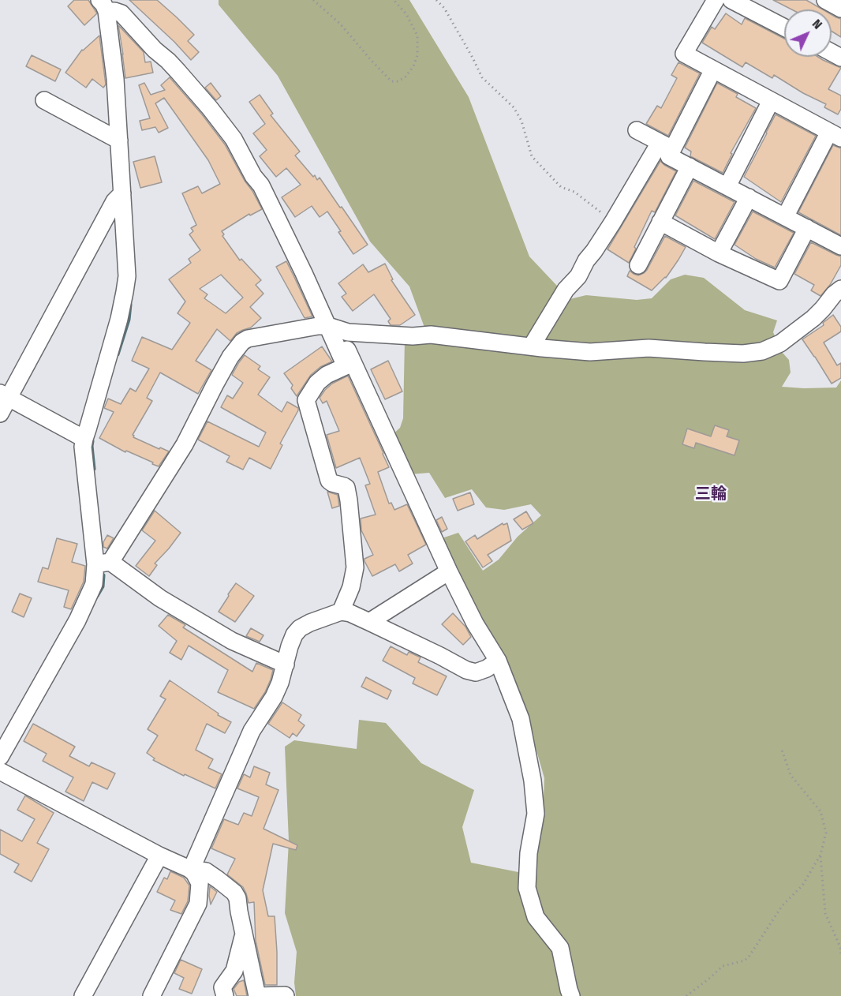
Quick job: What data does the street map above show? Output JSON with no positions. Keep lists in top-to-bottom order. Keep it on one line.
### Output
{"districts":["三輪"],"north":"top right"}
